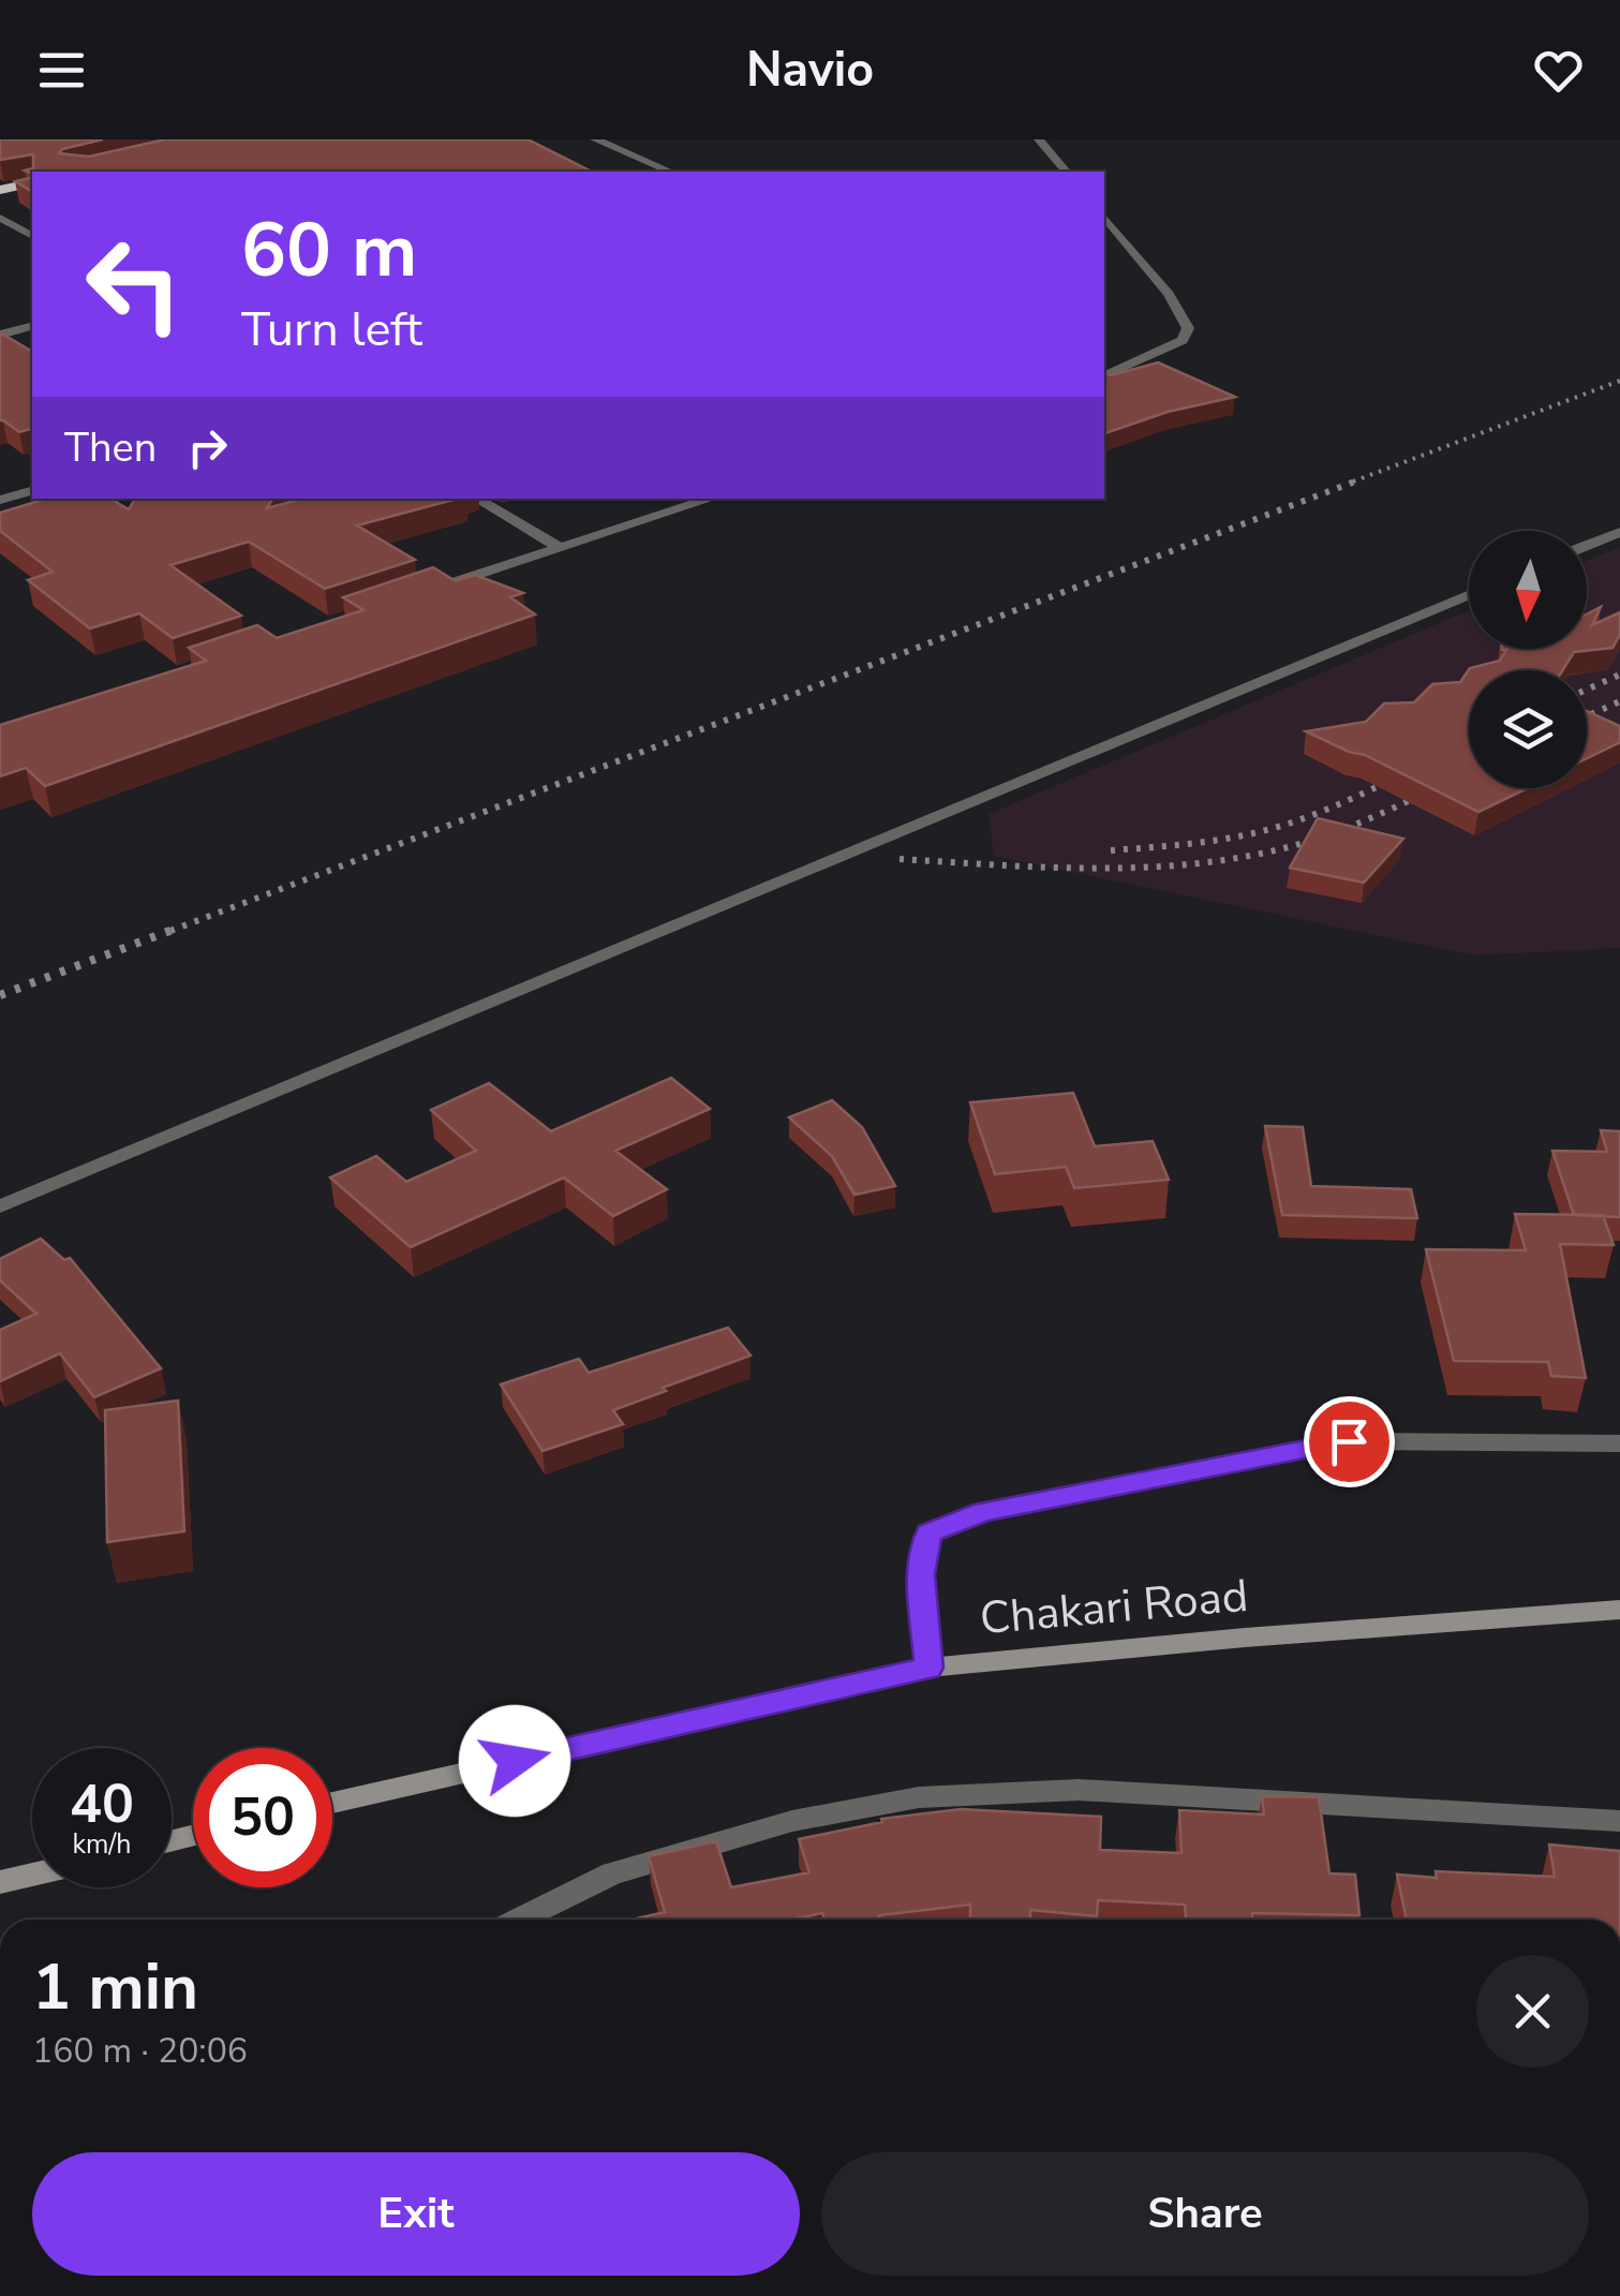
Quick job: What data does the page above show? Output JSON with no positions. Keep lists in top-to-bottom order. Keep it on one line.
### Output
{"streets":{"main road":["Chakari Road"]},"north":"bottom","page":{"header":"Navio","turn":["60 m","Turn left"],"then":"Then","speed":"40 km/h","limit":"50","heading":["1 min","160 m · 20:06"],"buttons":["Exit","Share"]}}
